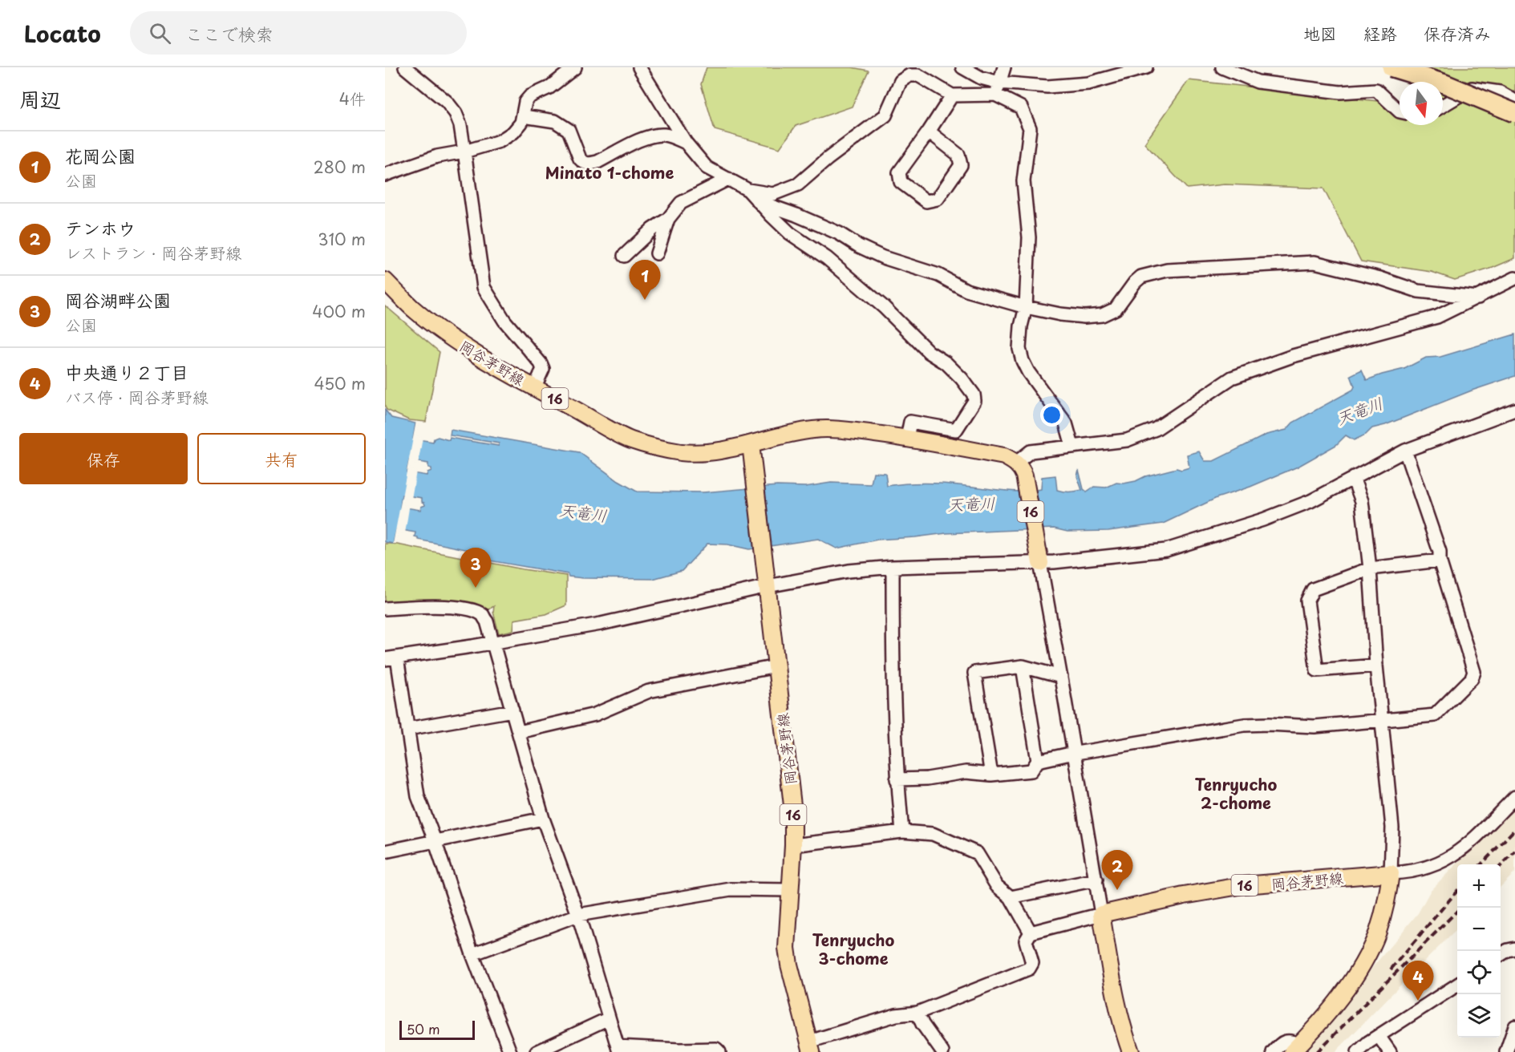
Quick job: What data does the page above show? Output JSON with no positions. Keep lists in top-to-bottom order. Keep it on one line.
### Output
{"streets":{"main road":["岡谷茅野線","16"]},"crossings":[["岡谷茅野線","16"]],"districts":["Minato 1-chome","Tenryucho 2-chome","Tenryucho 3-chome"],"water":["天竜川"],"scale_bar":"50 m","north":"bottom","page":{"header":"Locato","search":"ここで検索","nav":["地図","経路","保存済み"],"heading":["周辺","4件"],"list":[{"mark":"1","name":"花岡公園","note":"公園","value":"280 m"},{"mark":"2","name":"テンホウ","note":"レストラン · 岡谷茅野線","value":"310 m"},{"mark":"3","name":"岡谷湖畔公園","note":"公園","value":"400 m"},{"mark":"4","name":"中央通り２丁目","note":"バス停 · 岡谷茅野線","value":"450 m"}],"pins":["1","3","2","4"],"buttons":["保存","共有"],"map_buttons":["+","−"],"scale":"50 m"}}
